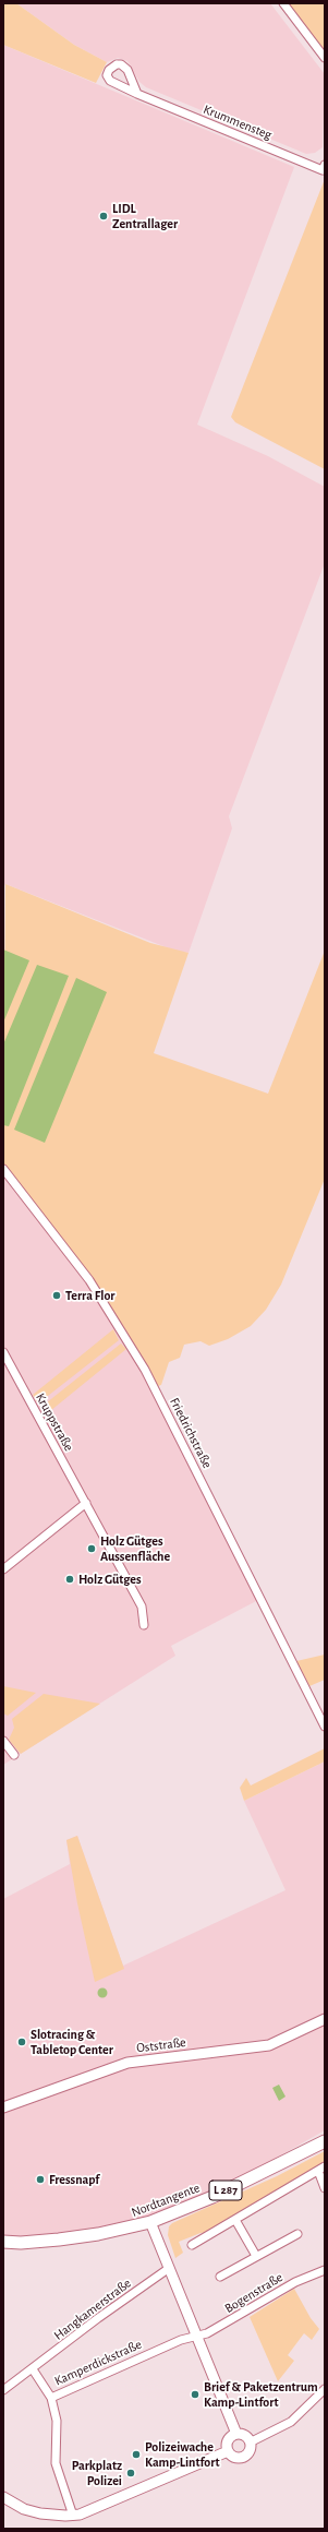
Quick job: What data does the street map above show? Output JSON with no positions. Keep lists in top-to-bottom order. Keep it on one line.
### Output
{"streets":{"main road":["L 287","Nordtangente"],"street":["Krummensteg","Kruppstraße","Friedrichstraße","Oststraße","Bogenstraße","Hangkamerstraße","Kamperdickstraße"]},"crossings":[["Bogenstraße","Kamperdickstraße"]],"places":["LIDL Zentrallager","Terra Flor","Holz Gütges Aussenfläche","Holz Gütges","Slotracing & Tabletop Center","Fressnapf","Brief & Paketzentrum Kamp-Lintfort","Polizeiwache Kamp-Lintfort","Parkplatz Polizei"]}
